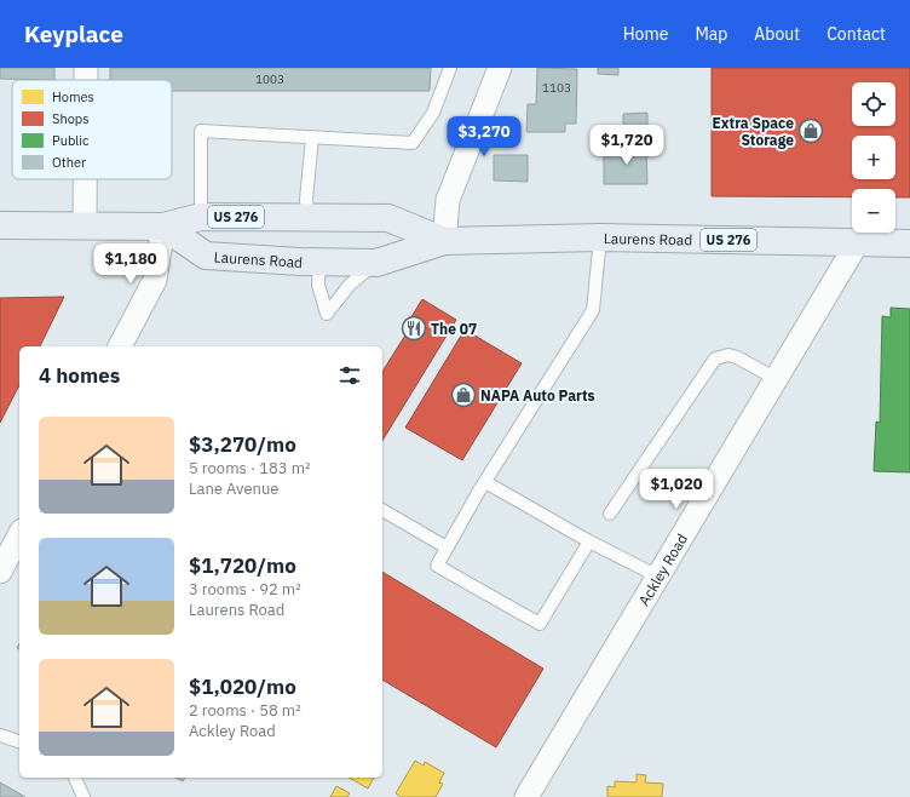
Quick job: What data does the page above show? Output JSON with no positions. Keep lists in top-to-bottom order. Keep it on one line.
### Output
{"streets":{"main road":["US 276","Laurens Road"],"street":["Ackley Road"]},"crossings":[["Laurens Road","Ackley Road"]],"places":{"shop":["Extra Space Storage","NAPA Auto Parts"],"restaurant":["The 07"]},"house_numbers":["1003","1103"],"legend":["Homes","Shops","Public","Other"],"page":{"header":"Keyplace","nav":["Home","Map","About","Contact"],"map_buttons":["+","−"],"price":["$3,270","$1,720","$1,180","$1,020"],"heading":"4 homes","list":[{"name":"$3,270/mo","note":"5 rooms · 183 m² · Lane Avenue"},{"name":"$1,720/mo","note":"3 rooms · 92 m² · Laurens Road"},{"name":"$1,020/mo","note":"2 rooms · 58 m² · Ackley Road"}]}}
